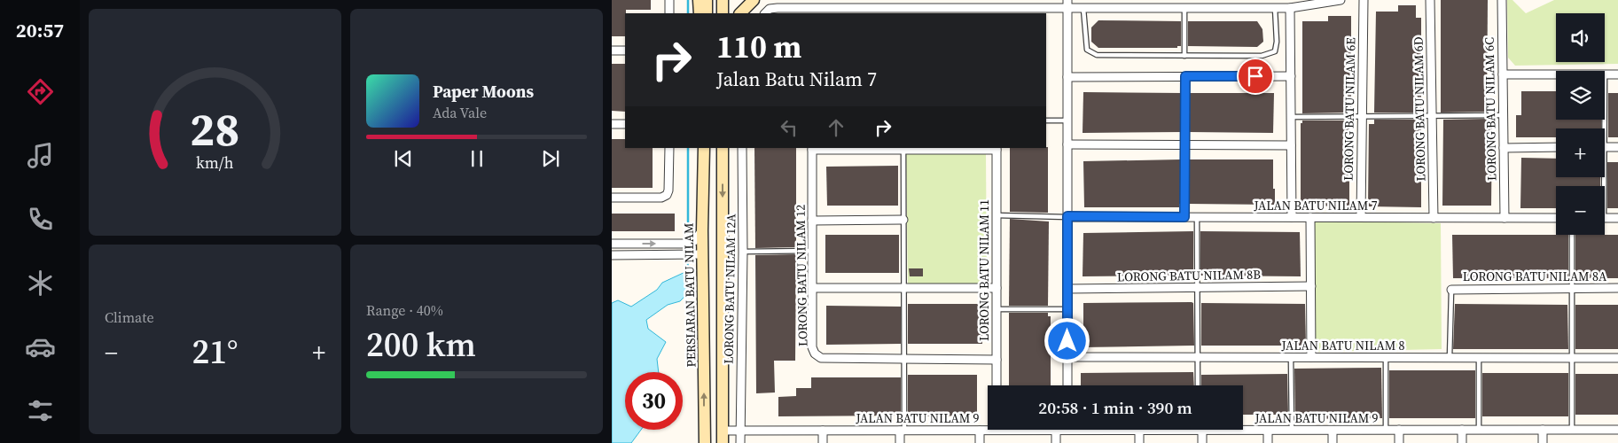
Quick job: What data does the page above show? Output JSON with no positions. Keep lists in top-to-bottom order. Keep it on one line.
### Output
{"streets":{"main road":["PERSIARAN BATU NILAM"],"street":["LORONG BATU NILAM 6E","LORONG BATU NILAM 6D","LORONG BATU NILAM 6C","JALAN BATU NILAM 7","LORONG BATU NILAM 11","LORONG BATU NILAM 12","LORONG BATU NILAM 8B","LORONG BATU NILAM 8A","LORONG BATU NILAM 12A","JALAN BATU NILAM 8","JALAN BATU NILAM 9"]},"crossings":[["LORONG BATU NILAM 6E","JALAN BATU NILAM 7"],["LORONG BATU NILAM 6D","JALAN BATU NILAM 7"],["LORONG BATU NILAM 6C","JALAN BATU NILAM 7"],["LORONG BATU NILAM 11","LORONG BATU NILAM 12"],["LORONG BATU NILAM 12A","JALAN BATU NILAM 9"]],"page":{"tabs":"20:57","map_buttons":["+","−"],"turn":["110 m","Jalan Batu Nilam 7"],"song":["Paper Moons","Ada Vale"],"tile":["Climate",["Range · 40%","200 km"]],"heat":["−","21°","+"],"limit":"30","trip":"20:58 · 1 min · 390 m","gauge":["28","km/h"]}}
